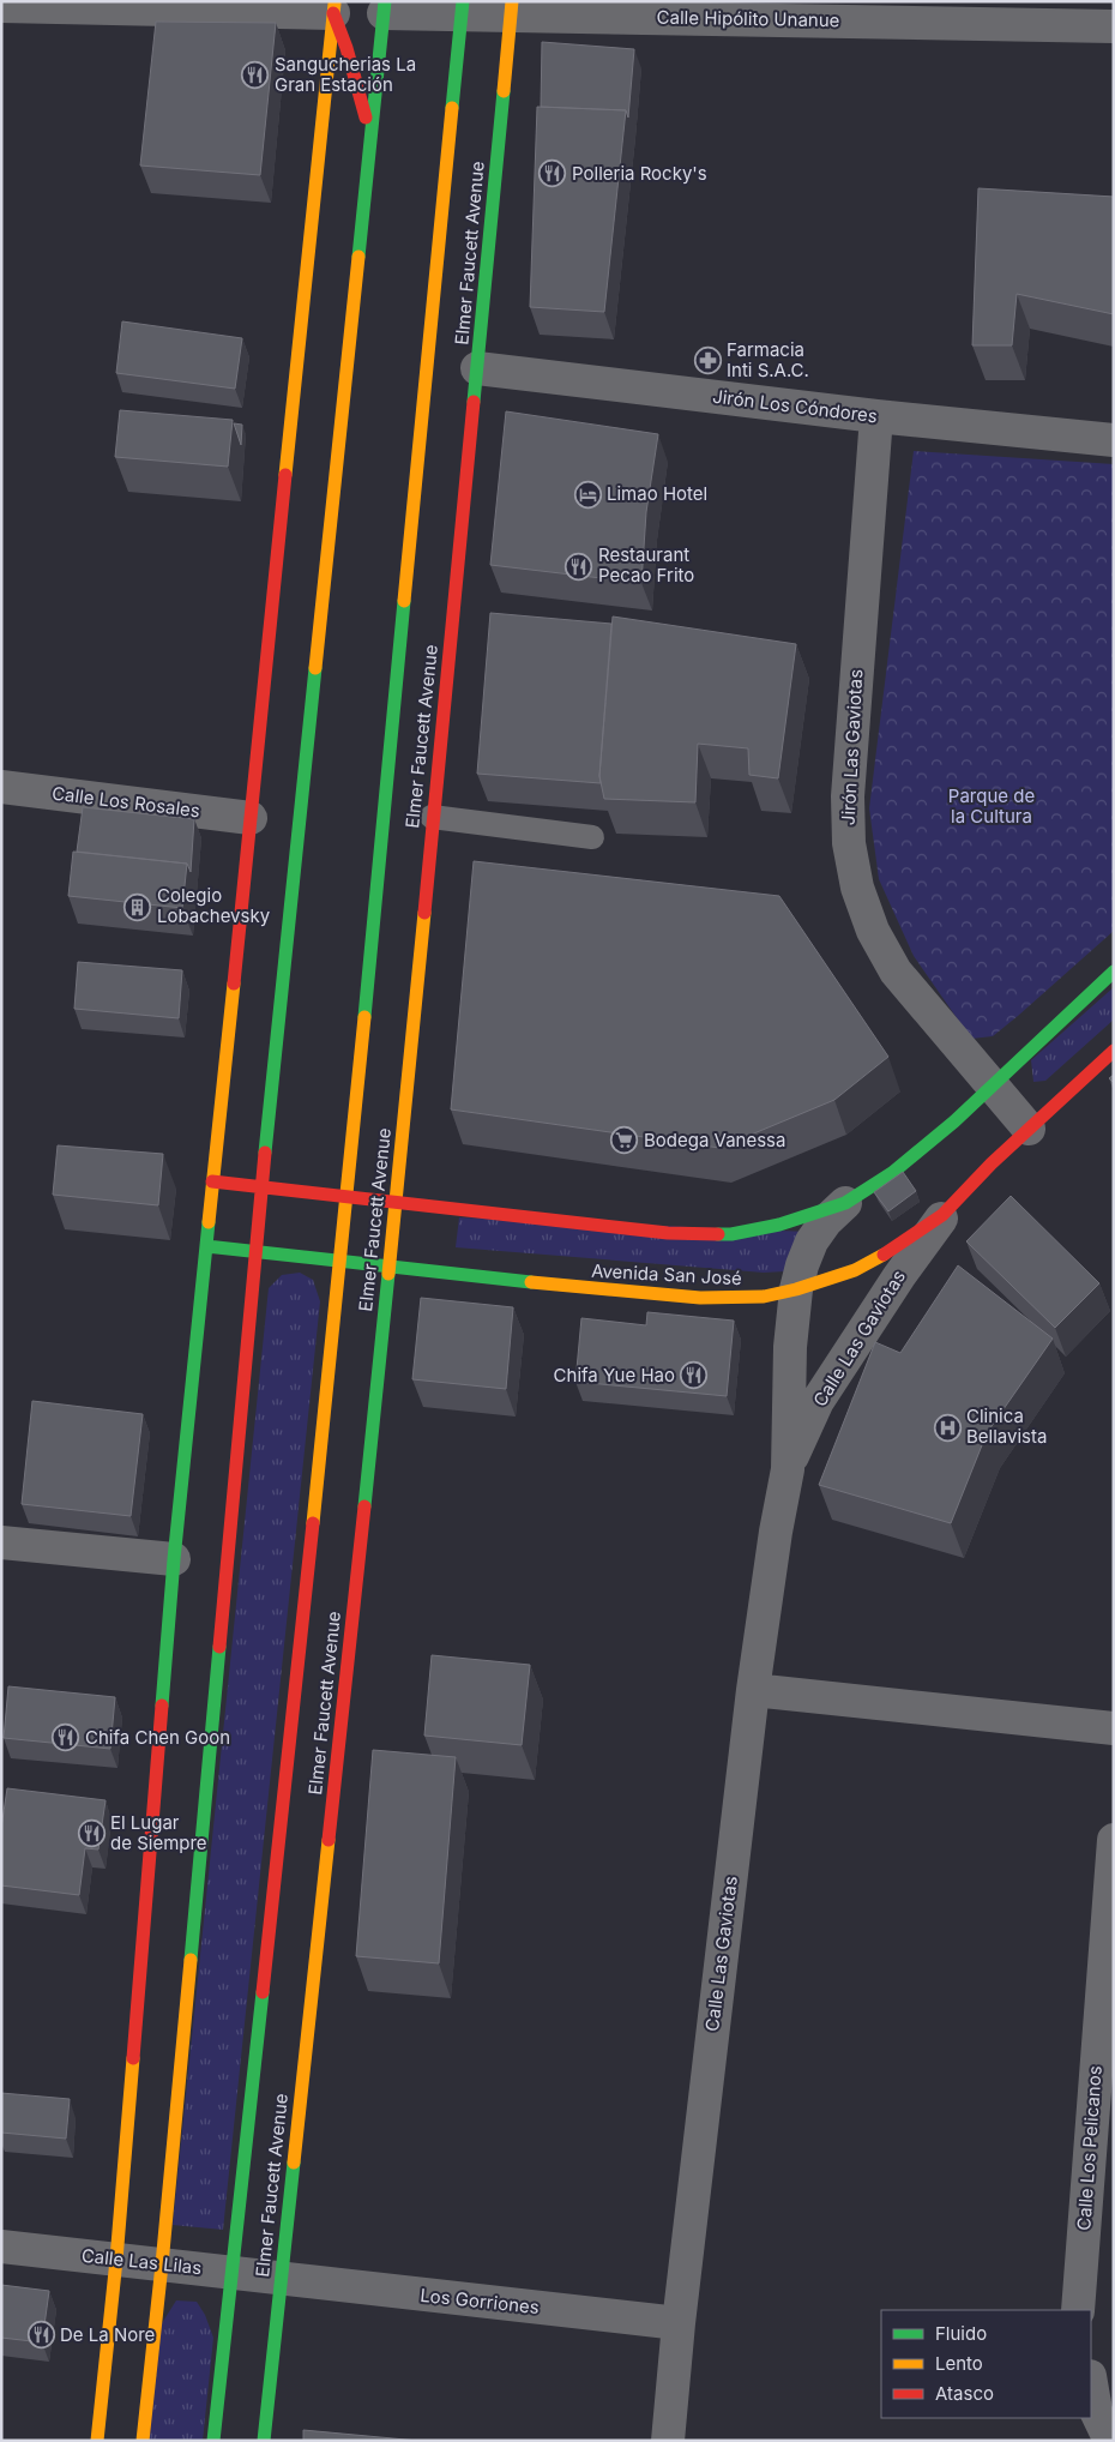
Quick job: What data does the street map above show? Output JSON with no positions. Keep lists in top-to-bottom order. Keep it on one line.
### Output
{"streets":{"main road":["Elmer Faucett Avenue","Avenida San José"],"street":["Calle Hipólito Unanue","Jirón Los Cóndores","Jirón Las Gaviotas","Calle Los Rosales","Calle Las Gaviotas","Calle Los Pelicanos","Calle Las Lilas","Los Gorriones"]},"crossings":[["Calle Hipólito Unanue","Elmer Faucett Avenue"],["Elmer Faucett Avenue","Jirón Los Cóndores"],["Elmer Faucett Avenue","Avenida San José"],["Elmer Faucett Avenue","Calle Las Lilas"],["Elmer Faucett Avenue","Los Gorriones"],["Jirón Los Cóndores","Jirón Las Gaviotas"],["Jirón Las Gaviotas","Avenida San José"],["Avenida San José","Calle Las Gaviotas"],["Calle Las Gaviotas","Los Gorriones"],["Calle Las Lilas","Los Gorriones"]],"parks":["Parque de la Cultura"],"places":{"restaurant":["Sangucherias La Gran Estación","Polleria Rocky's","Restaurant Pecao Frito","Chifa Yue Hao","Chifa Chen Goon","El Lugar de Siempre","De La Nore"],"pharmacy":["Farmacia Inti S.A.C."],"hotel":["Limao Hotel"],"building":["Colegio Lobachevsky"],"supermarket":["Bodega Vanessa"],"hospital":["Clinica Bellavista"]},"legend":["Fluido","Lento","Atasco"]}
